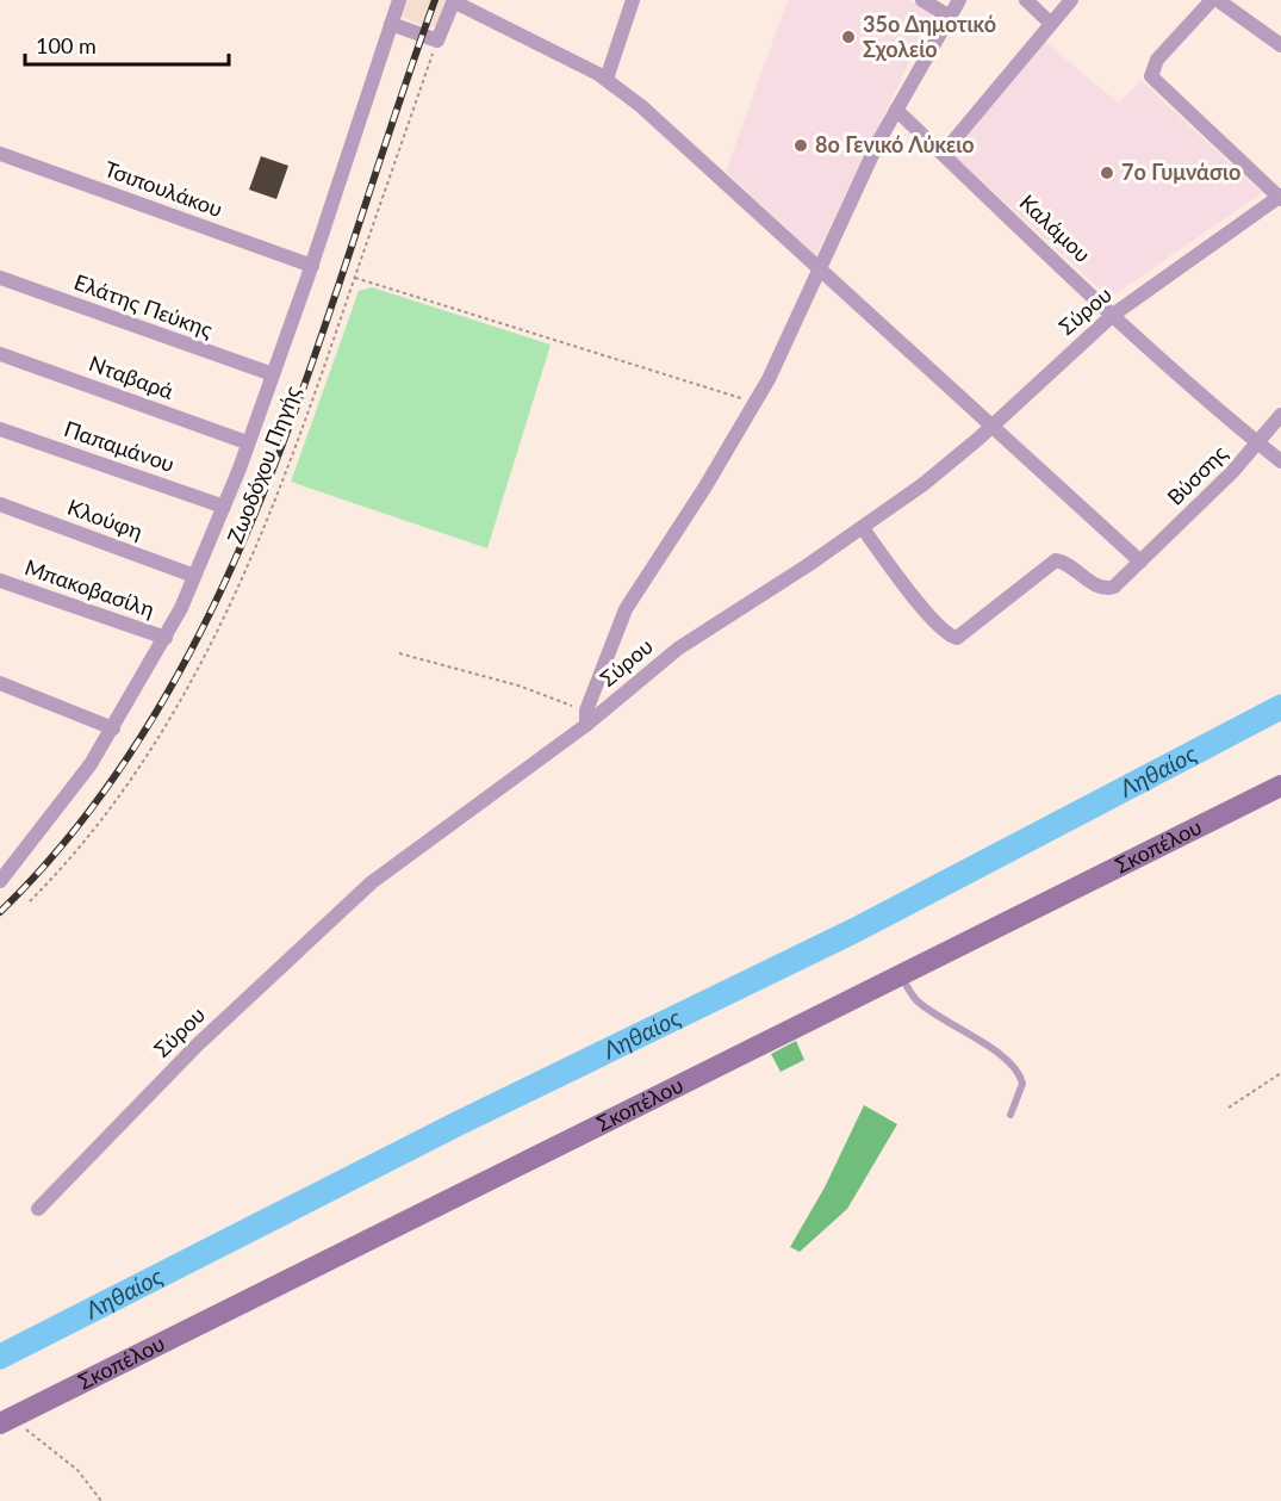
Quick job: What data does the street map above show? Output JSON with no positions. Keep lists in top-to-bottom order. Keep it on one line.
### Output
{"streets":{"main road":["Σκοπέλου"],"street":["Τσιπουλάκου","Καλάμου","Ελάτης Πεύκης","Σύρου","Νταβαρά","Παπαμάνου","Βύσσης","Κλούφη","Μπακοβασίλη"],"path":["Ζωοδόχου Πηγής"]},"crossings":[["Καλάμου","Σύρου"],["Καλάμου","Βύσσης"],["Σύρου","Βύσσης"]],"water":["Ληθαίος"],"places":["35ο Δημοτικό Σχολείο","8ο Γενικό Λύκειο","7ο Γυμνάσιο"],"scale_bar":"100 m"}
